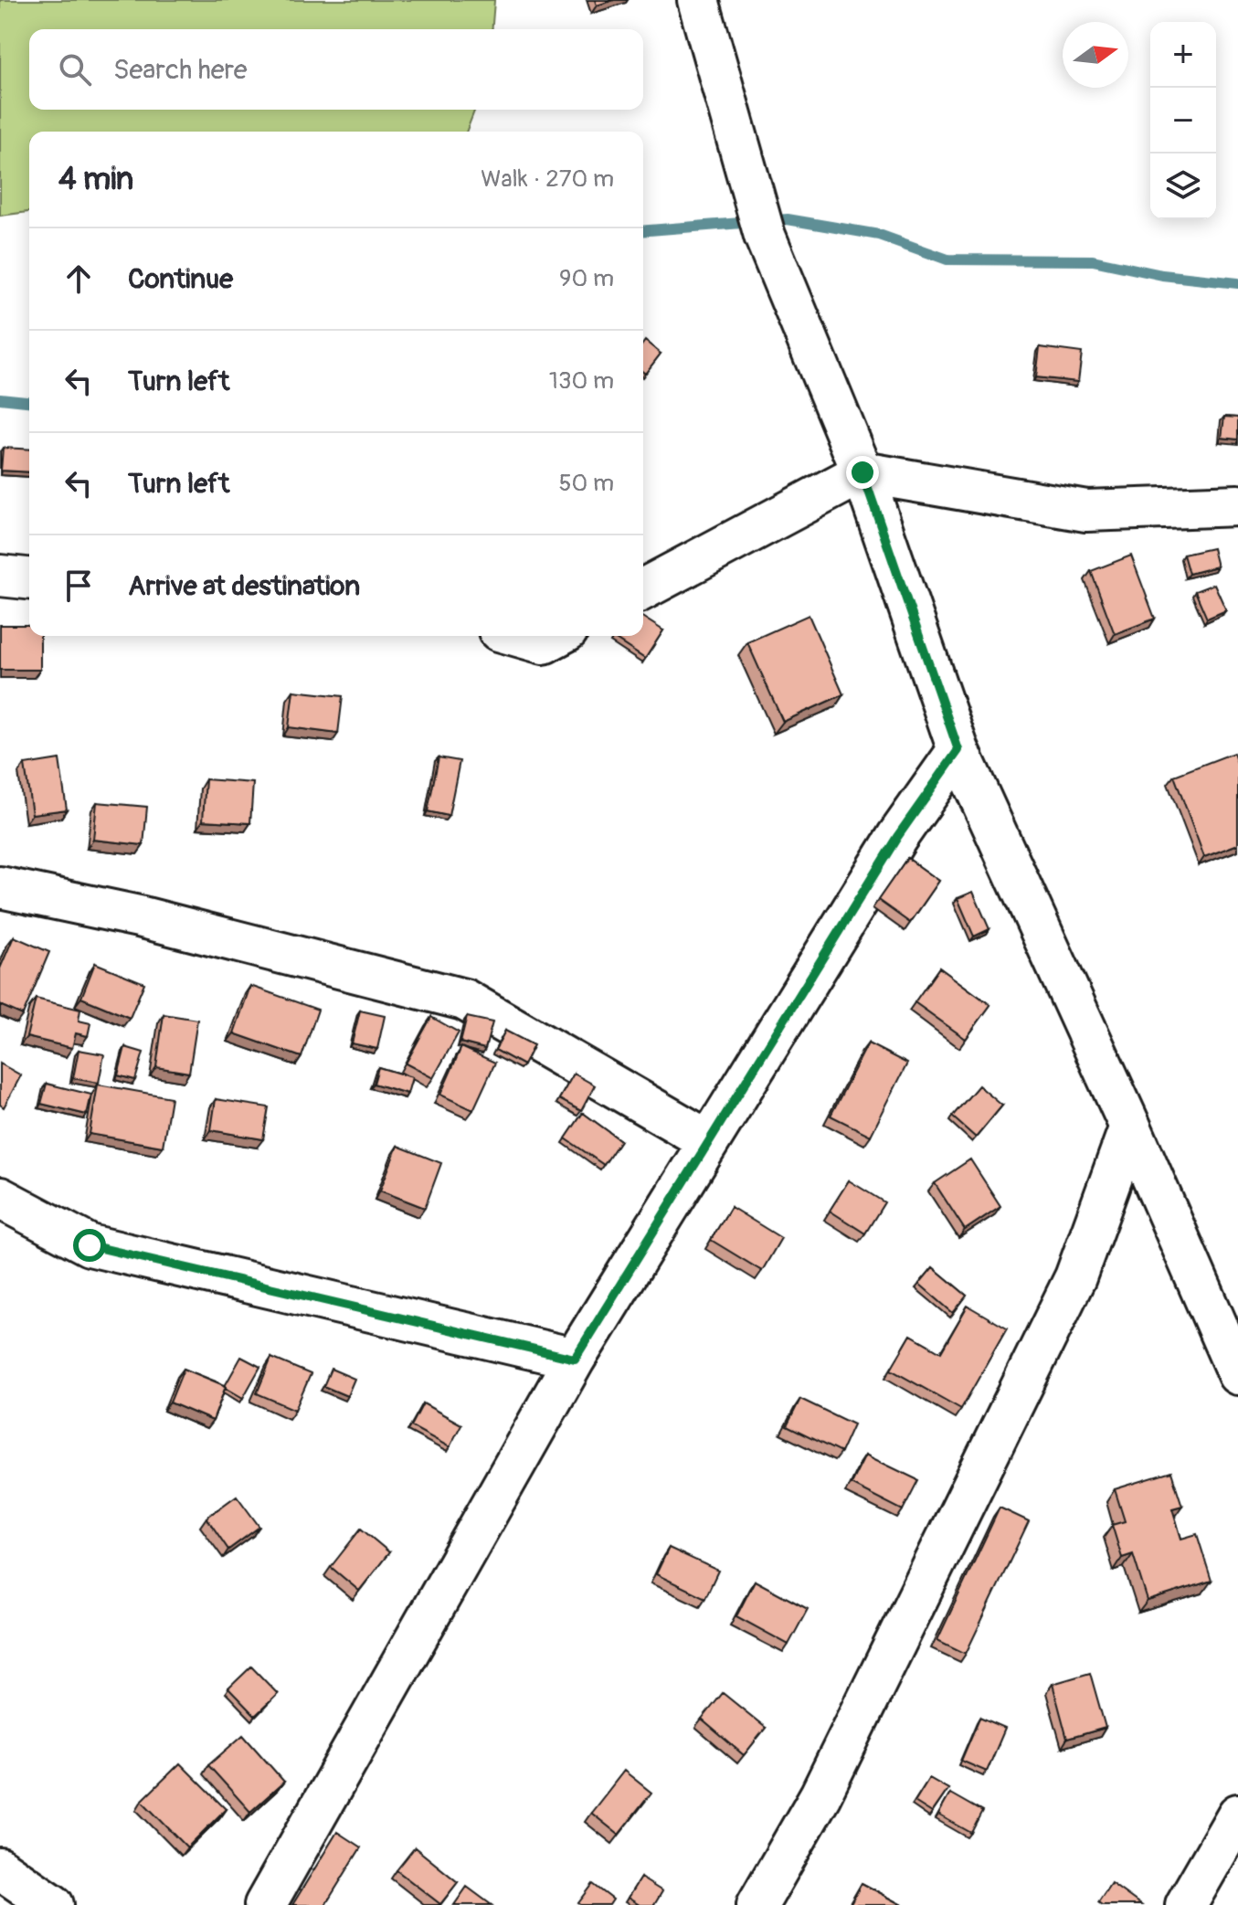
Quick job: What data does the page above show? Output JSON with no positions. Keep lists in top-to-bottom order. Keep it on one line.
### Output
{"north":"right","page":{"map_buttons":["+","−"],"search":"Search here","heading":["4 min","Walk · 270 m"],"list":[["Continue","90 m"],["Turn left","130 m"],["Turn left","50 m"],"Arrive at destination"]}}
